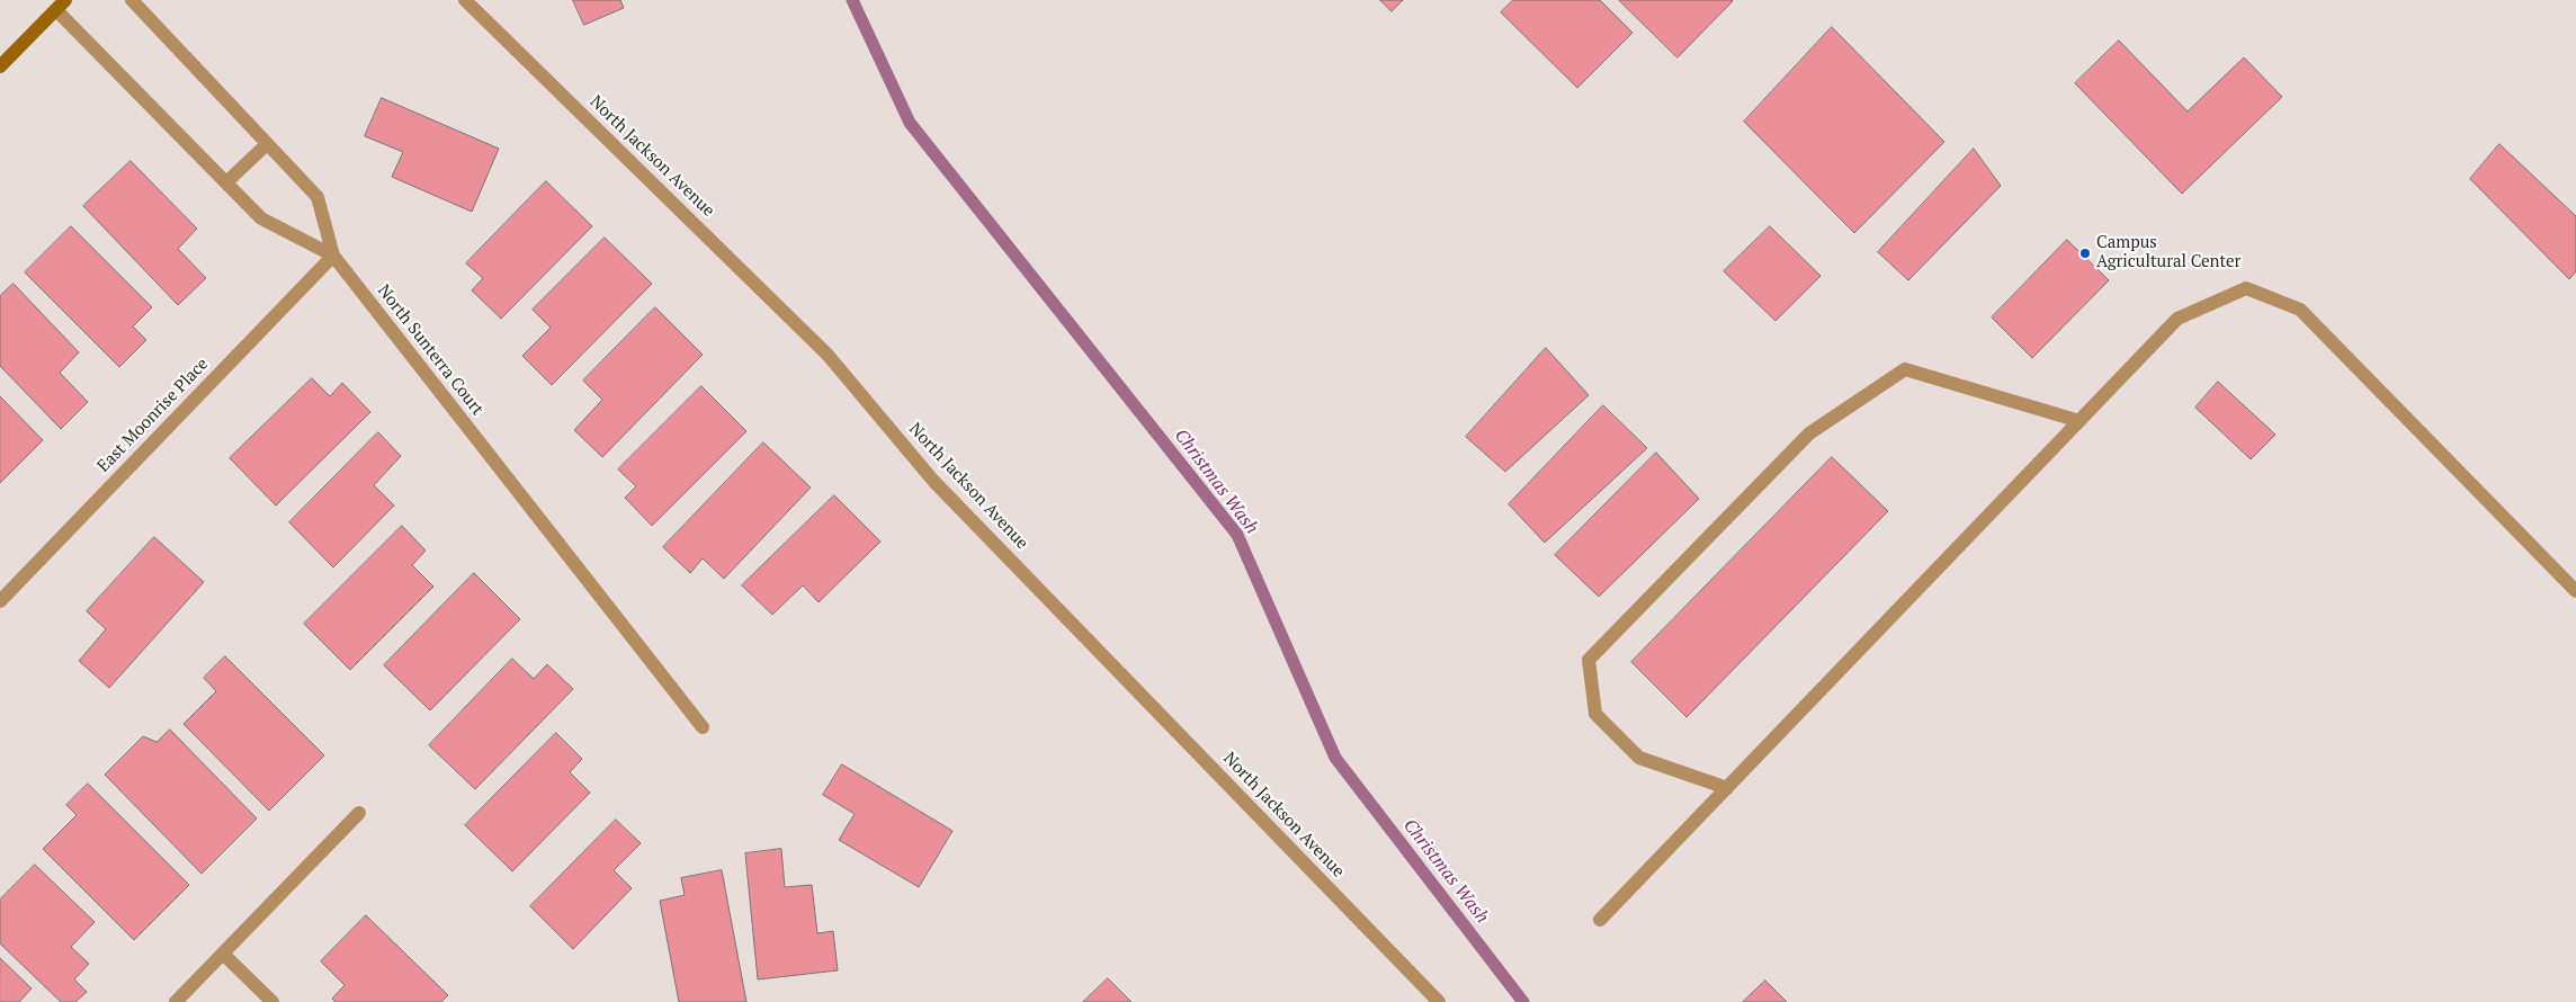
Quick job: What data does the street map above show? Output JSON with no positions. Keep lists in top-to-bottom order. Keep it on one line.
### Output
{"streets":{"street":["North Jackson Avenue","North Sunterra Court","East Moonrise Place"]},"crossings":[["North Sunterra Court","East Moonrise Place"]],"water":["Christmas Wash"],"places":["Campus Agricultural Center"]}
